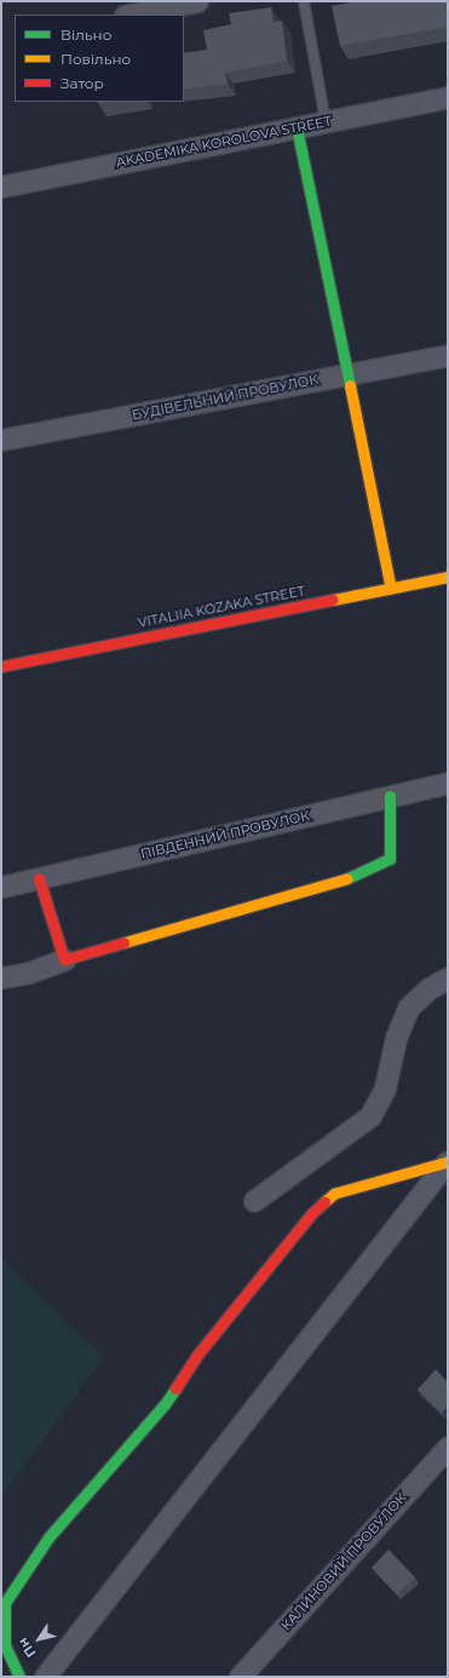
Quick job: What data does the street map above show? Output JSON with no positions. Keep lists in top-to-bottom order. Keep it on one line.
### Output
{"streets":{"street":["AKADEMIKA KOROLOVA STREET","БУДІВЕЛЬНИЙ ПРОВУЛОК","VITALIIA KOZAKA STREET","ПІВДЕННИЙ ПРОВУЛОК","КАЛИНОВИЙ ПРОВУЛОК"]},"legend":["Вільно","Повільно","Затор"],"north":"bottom left"}
